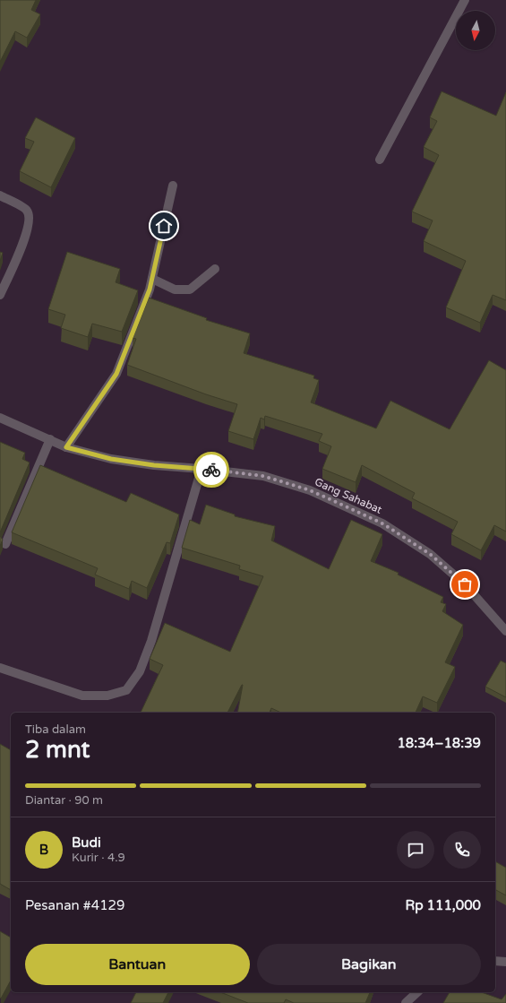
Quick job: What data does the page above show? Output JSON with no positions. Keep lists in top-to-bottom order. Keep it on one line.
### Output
{"streets":{"street":["Gang Sahabat"]},"north":"bottom","page":{"heading":["2 mnt","Tiba dalam","18:34–18:39"],"panel":["Budi","Kurir · 4.9","Pesanan #4129","Rp 111,000"],"bar":"Diantar · 90 m","round":"B","buttons":["Bantuan","Bagikan"]}}
